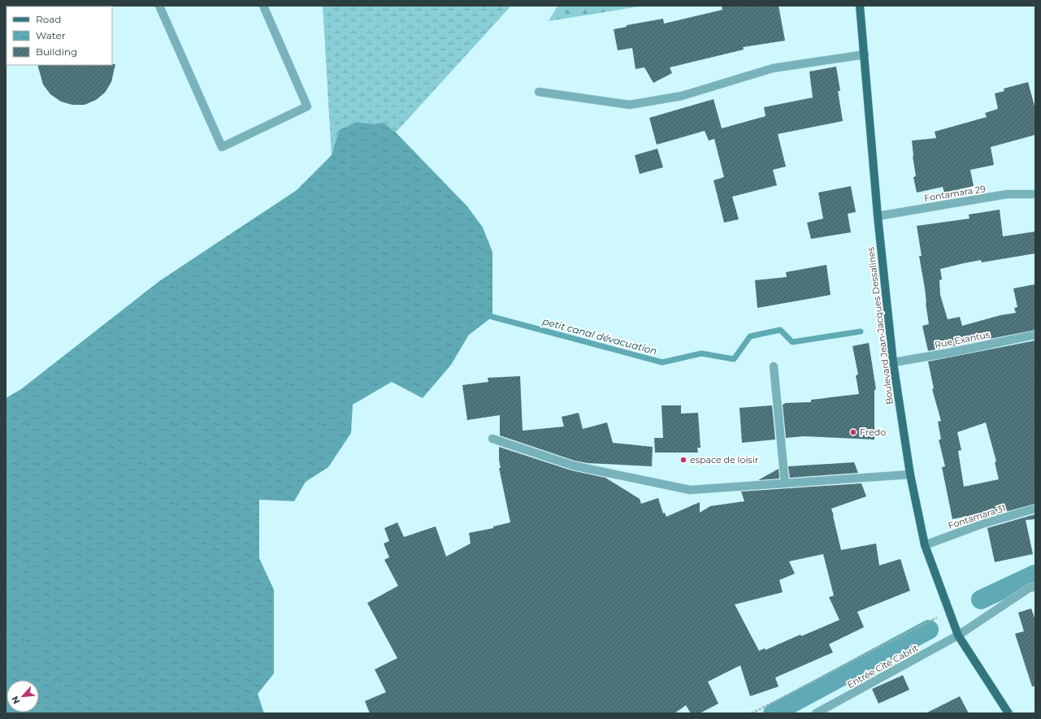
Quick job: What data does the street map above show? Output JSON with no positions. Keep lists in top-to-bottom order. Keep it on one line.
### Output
{"streets":{"main road":["Boulevard Jean-Jacques Dessalines"],"street":["Fontamara 29","Rue Exantus","Fontamara 31","Entrée Cité Cabrit"]},"crossings":[["Fontamara 29","Boulevard Jean-Jacques Dessalines"],["Boulevard Jean-Jacques Dessalines","Rue Exantus"],["Boulevard Jean-Jacques Dessalines","Fontamara 31"],["Boulevard Jean-Jacques Dessalines","Entrée Cité Cabrit"]],"water":["petit canal dévacuation"],"places":["Fredo","espace de loisir"],"legend":["Road","Water","Building"],"north":"bottom left"}
